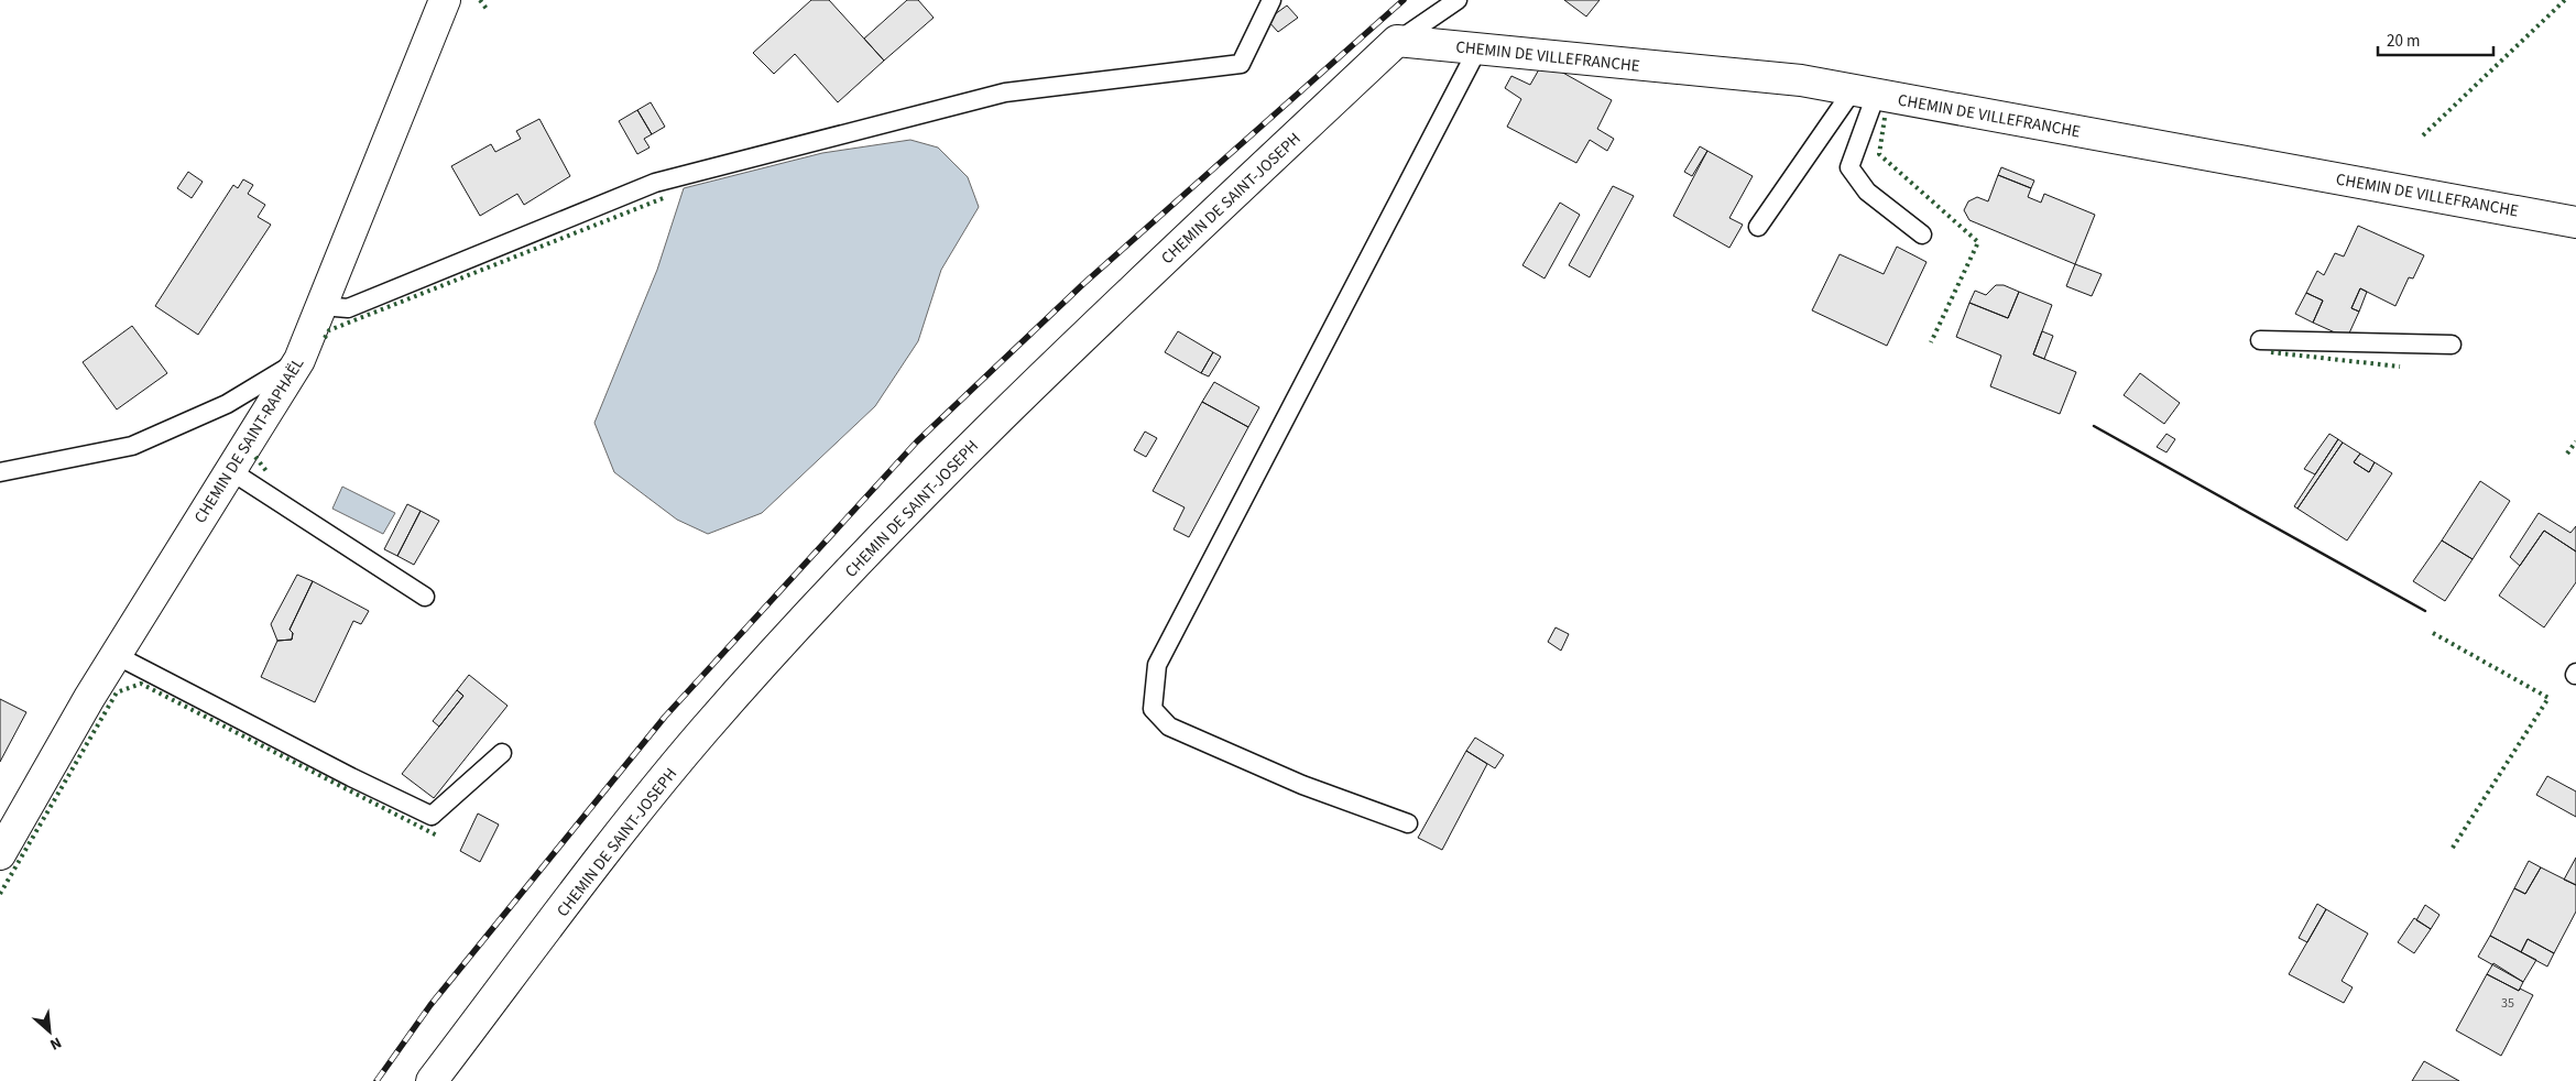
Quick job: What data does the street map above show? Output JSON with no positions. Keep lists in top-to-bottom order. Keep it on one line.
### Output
{"streets":{"street":["CHEMIN DE VILLEFRANCHE","CHEMIN DE SAINT-JOSEPH","CHEMIN DE SAINT-RAPHAËL"]},"crossings":[["CHEMIN DE VILLEFRANCHE","CHEMIN DE SAINT-JOSEPH"]],"house_numbers":["35"],"scale_bar":"20 m","north":"bottom right"}
